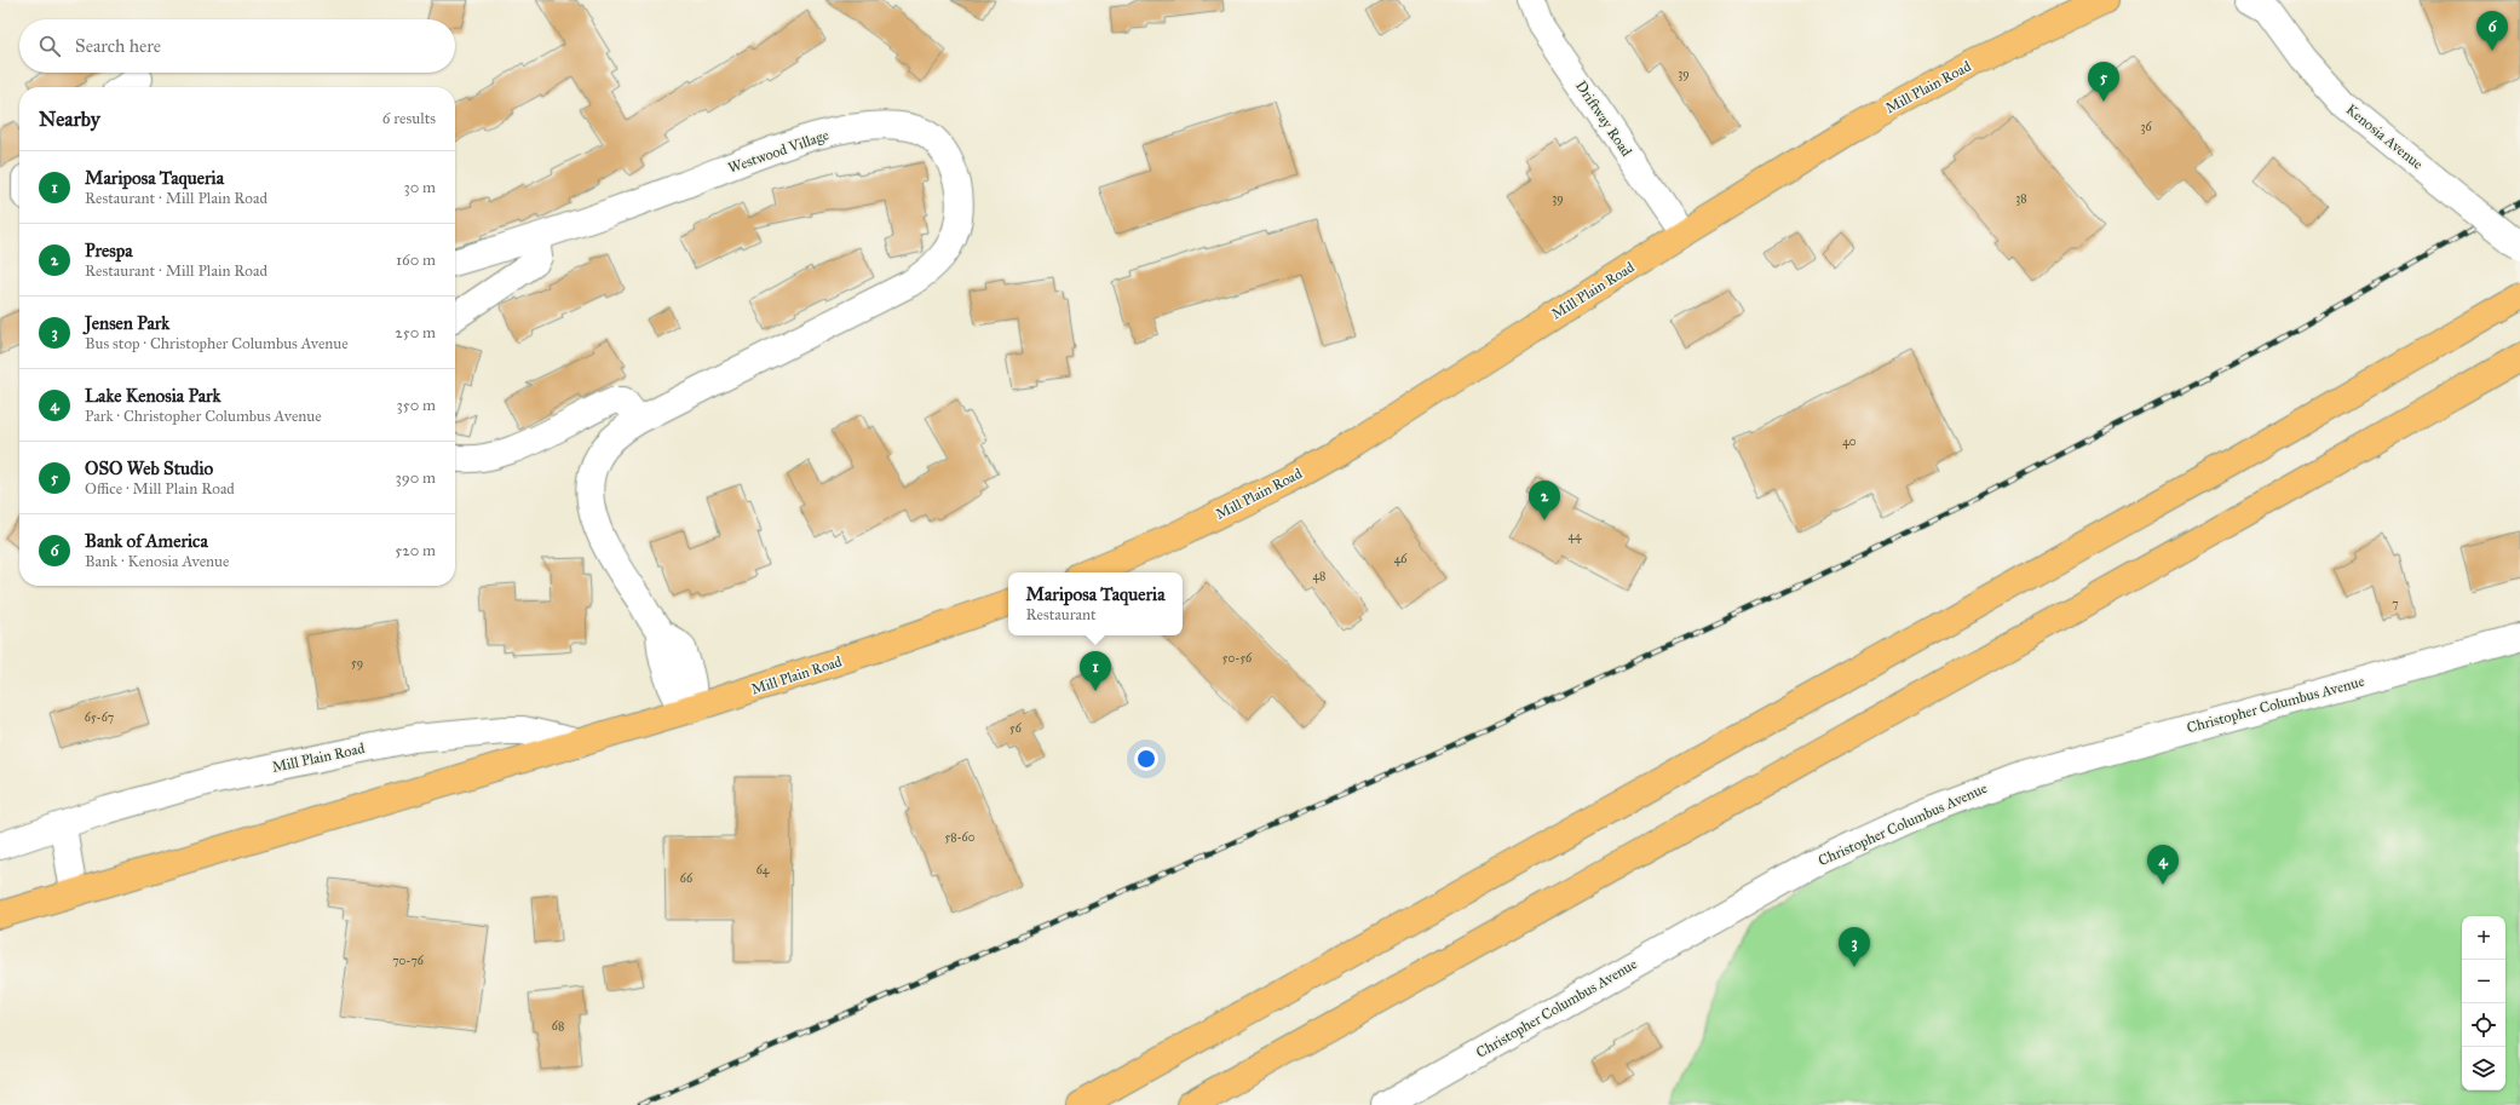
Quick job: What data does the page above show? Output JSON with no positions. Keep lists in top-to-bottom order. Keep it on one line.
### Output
{"streets":{"main road":["Mill Plain Road"],"street":["Driftway Road","Kenosia Avenue","Westwood Village","Christopher Columbus Avenue"]},"crossings":[["Mill Plain Road","Driftway Road"],["Mill Plain Road","Westwood Village"]],"house_numbers":["39","36","39","38","40","44","46","48","7","50-56","59","65-67","56","58-60","64","66","70-76","68"],"page":{"pins":["6","5","2","1","4","3"],"search":"Search here","heading":["Nearby","6 results"],"list":[{"mark":"1","name":"Mariposa Taqueria","note":"Restaurant · Mill Plain Road","value":"30 m"},{"mark":"2","name":"Prespa","note":"Restaurant · Mill Plain Road","value":"160 m"},{"mark":"3","name":"Jensen Park","note":"Bus stop · Christopher Columbus Avenue","value":"250 m"},{"mark":"4","name":"Lake Kenosia Park","note":"Park · Christopher Columbus Avenue","value":"350 m"},{"mark":"5","name":"OSO Web Studio","note":"Office · Mill Plain Road","value":"390 m"},{"mark":"6","name":"Bank of America","note":"Bank · Kenosia Avenue","value":"520 m"}],"popup":["Mariposa Taqueria","Restaurant"],"map_buttons":["+","−"]}}
